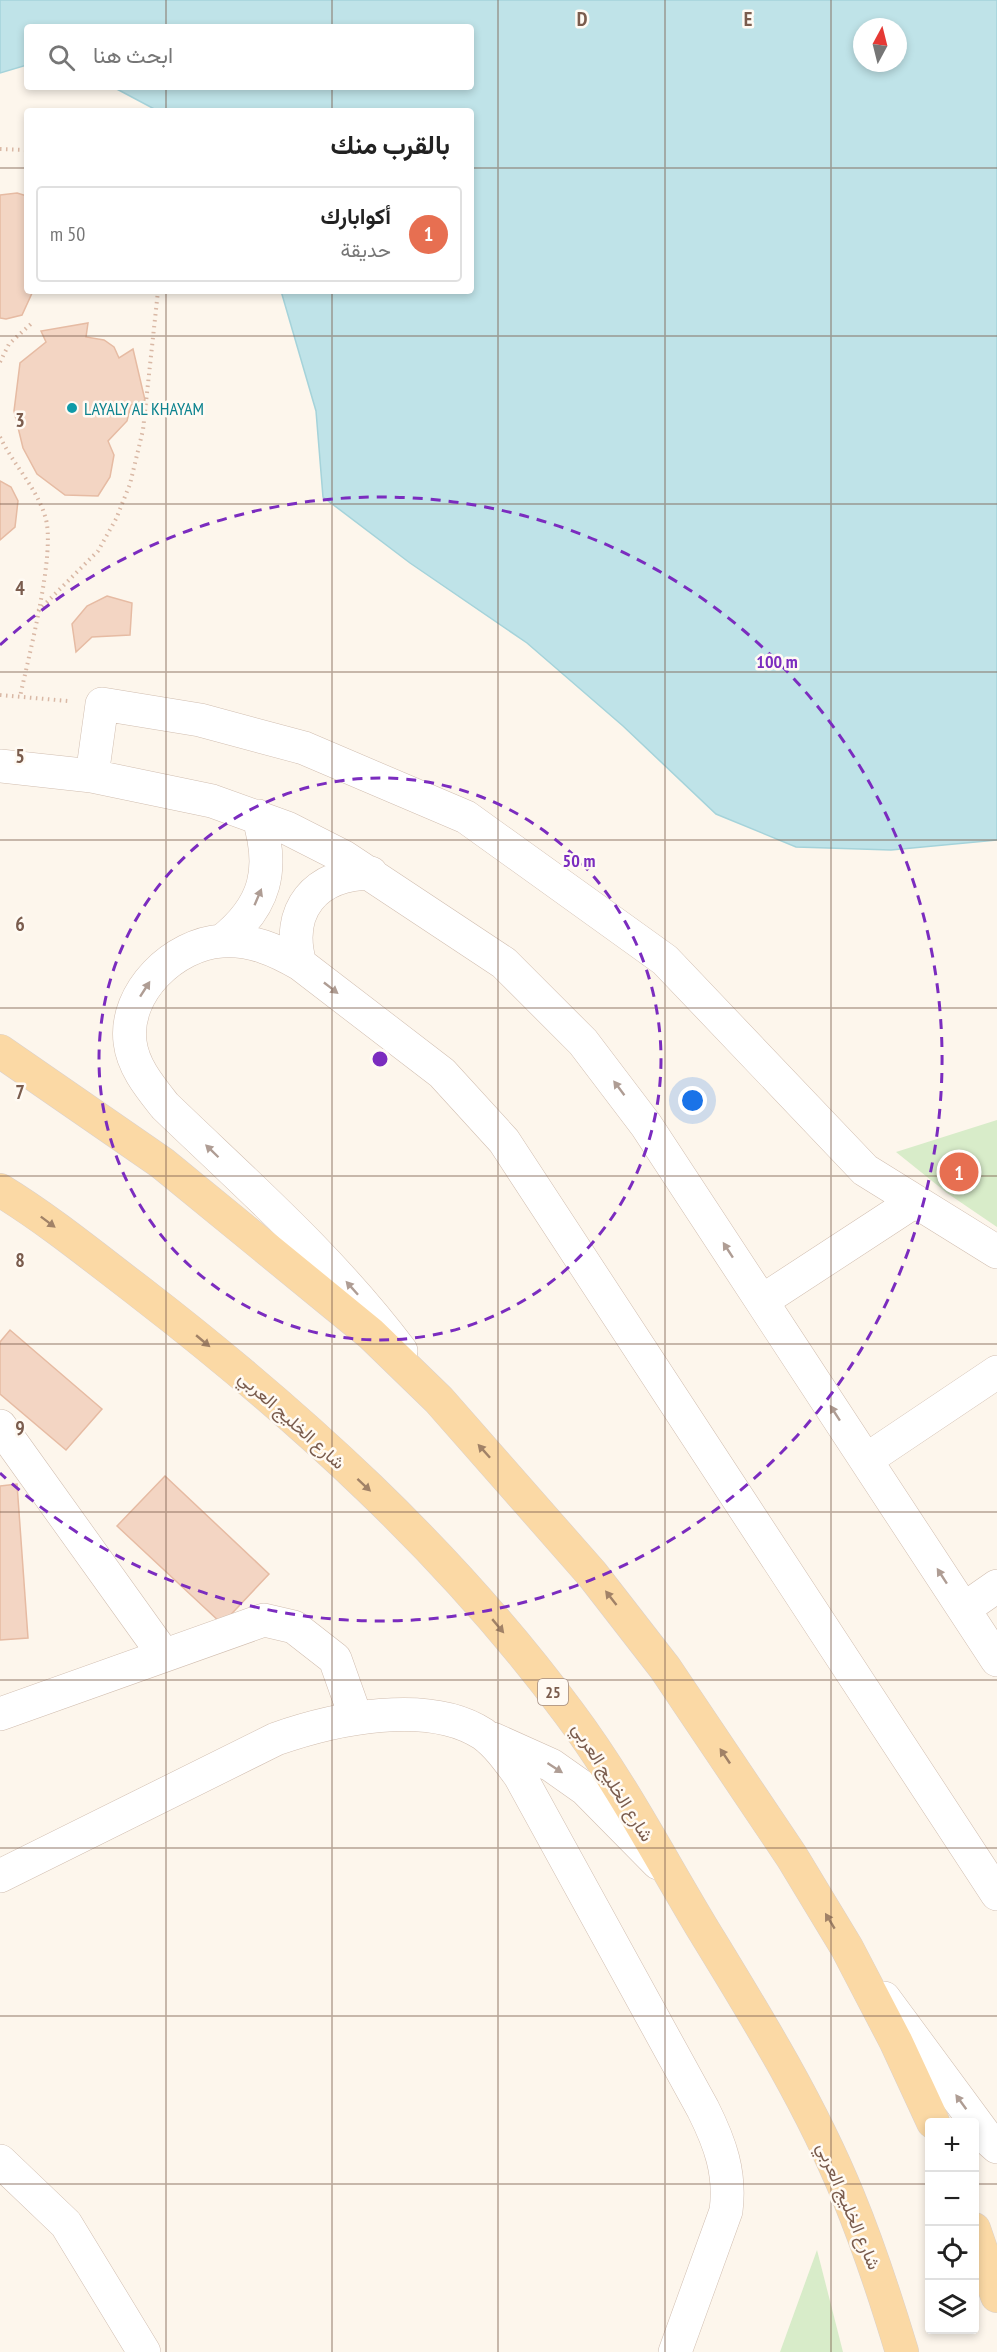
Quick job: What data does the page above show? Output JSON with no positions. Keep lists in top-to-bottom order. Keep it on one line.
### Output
{"streets":{"main road":["شارع الخليج العربي","25"]},"places":["LAYALY AL KHAYAM"],"north":"top","page":{"search":"ابحث هنا","heading":"بالقرب منك","list":[{"mark":"1","name":"أكوابارك","note":"حديقة","value":"50 m"}],"pins":"1","map_buttons":["+","−"]},"grid":{"columns":["D","E"],"rows":["3","4","5","6","7","8","9"]},"rings":["100 m","50 m"]}
